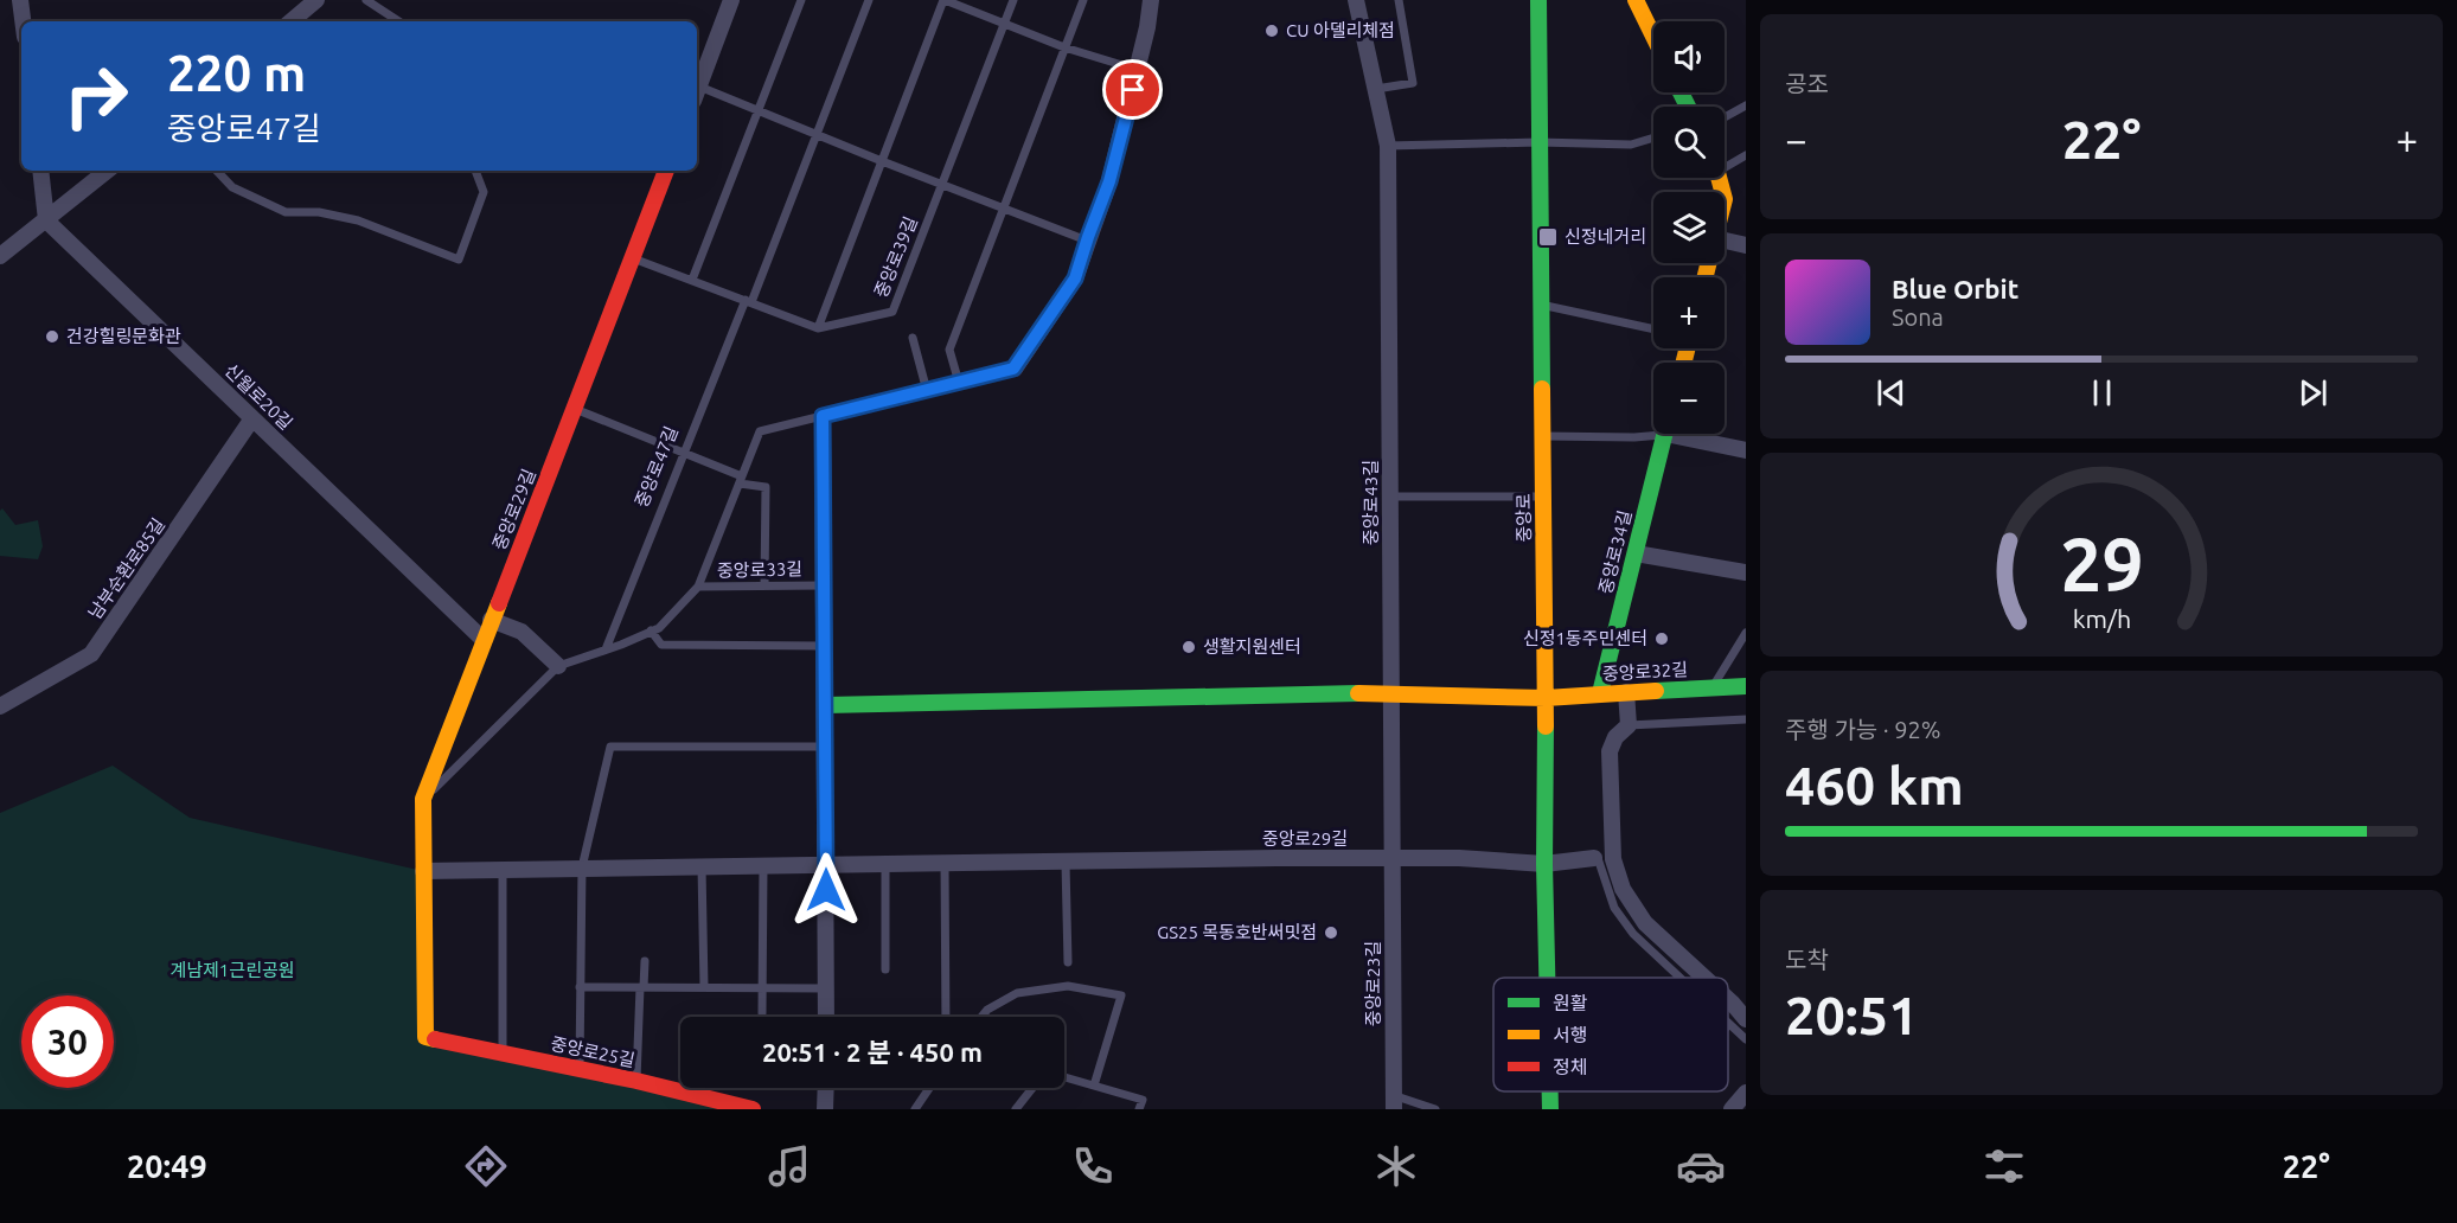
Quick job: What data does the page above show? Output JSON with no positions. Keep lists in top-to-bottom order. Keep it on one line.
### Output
{"streets":{"street":["신월로20길","중앙로43길","중앙로29길","중앙로","중앙로34길","남부순환로85길","중앙로32길","중앙로23길","중앙로25길"],"lane":["중앙로39길","중앙로47길","중앙로33길"]},"crossings":[["신월로20길","중앙로29길"],["신월로20길","남부순환로85길"],["중앙로43길","중앙로29길"],["중앙로43길","중앙로32길"],["중앙로43길","중앙로23길"],["중앙로29길","중앙로"],["중앙로29길","중앙로23길"],["중앙로29길","중앙로25길"],["중앙로","중앙로32길"],["중앙로34길","중앙로32길"]],"parks":["계남제1근린공원"],"places":{"other":["CU 아델리체점","건강힐링문화관","신정1동주민센터","생활지원센터","GS25 목동호반써밋점"],"transit":["신정네거리"]},"legend":["원활","서행","정체"],"page":{"tile":["공조",["주행 가능 · 92%","460 km"],["도착","20:51"]],"map_buttons":["+","−"],"turn":["220 m","중앙로47길"],"heat":["−","22°","+"],"song":["Blue Orbit","Sona"],"limit":"30","trip":"20:51 · 2 분 · 450 m","tabs":["20:49","22°"],"gauge":["29","km/h"]}}
